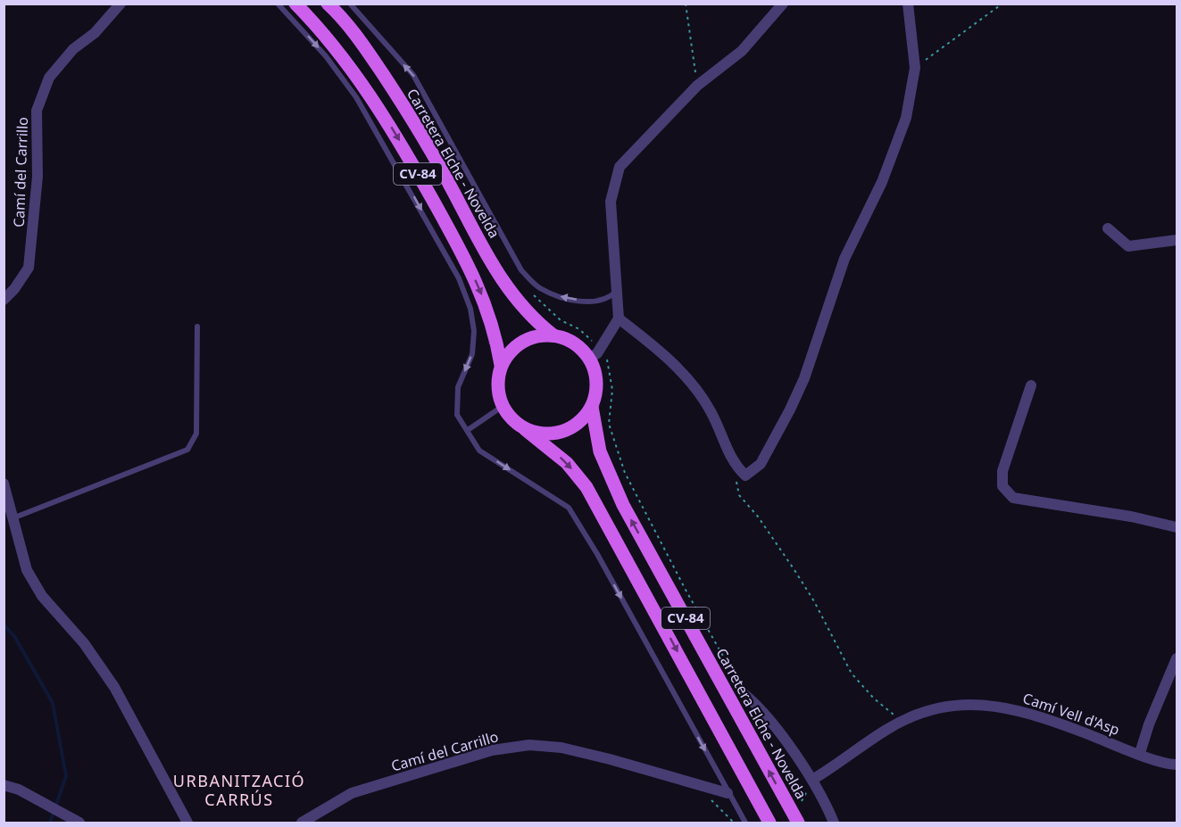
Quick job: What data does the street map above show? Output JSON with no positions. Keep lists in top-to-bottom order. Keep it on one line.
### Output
{"streets":{"main road":["Carretera Elche - Novelda","CV-84"],"street":["Camí del Carrillo","Camí Vell d'Asp"]},"crossings":[["Carretera Elche - Novelda","CV-84"]],"districts":["URBANITZACIÓ CARRÚS"]}
